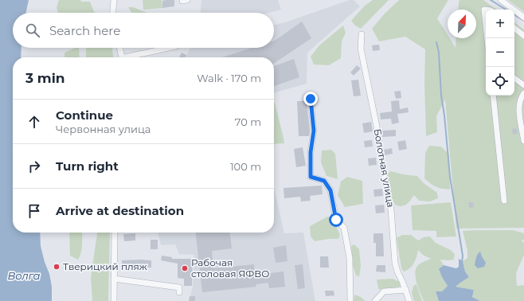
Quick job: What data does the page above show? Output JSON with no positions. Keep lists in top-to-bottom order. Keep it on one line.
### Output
{"streets":{"street":["Болотная улица"]},"water":["Волга"],"places":["Тверицкий пляж","Рабочая столовая ЯФВО"],"north":"top right","page":{"map_buttons":["+","−"],"search":"Search here","heading":["3 min","Walk · 170 m"],"list":[["Continue","Червонная улица","70 m"],["Turn right","100 m"],"Arrive at destination"]}}
